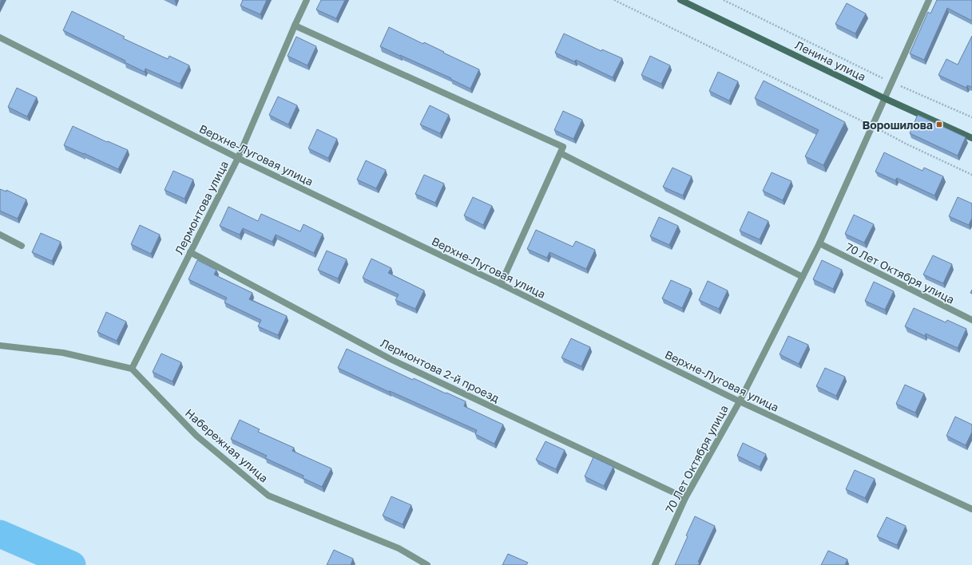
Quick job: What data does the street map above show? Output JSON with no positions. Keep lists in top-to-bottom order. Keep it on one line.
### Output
{"streets":{"main road":["Ленина улица"],"street":["Верхне-Луговая улица","Лермонтова улица","70 Лет Октября улица","Лермонтова 2-й проезд","Набережная улица"]},"crossings":[["Ленина улица","70 Лет Октября улица"],["Верхне-Луговая улица","Лермонтова улица"],["Верхне-Луговая улица","70 Лет Октября улица"],["Лермонтова улица","Лермонтова 2-й проезд"],["Лермонтова улица","Набережная улица"],["70 Лет Октября улица","Лермонтова 2-й проезд"]],"places":{"transit":["Ворошилова"]}}
